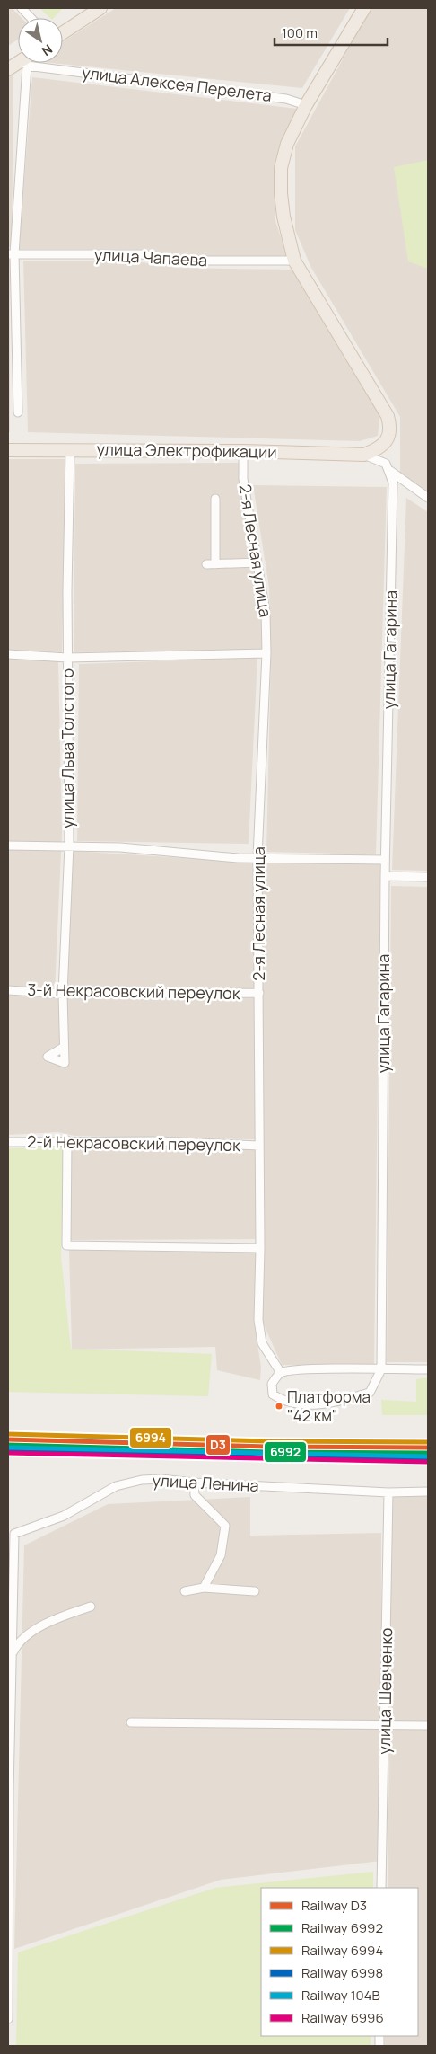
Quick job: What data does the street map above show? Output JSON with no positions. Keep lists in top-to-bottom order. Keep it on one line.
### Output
{"streets":{"main road":["улица Электрофикации"],"street":["улица Алексея Перелета","улица Чапаева","2-я Лесная улица","улица Гагарина","улица Льва Толстого","3-й Некрасовский переулок","2-й Некрасовский переулок","улица Ленина","улица Шевченко"]},"crossings":[["улица Электрофикации","2-я Лесная улица"],["улица Электрофикации","улица Льва Толстого"],["2-я Лесная улица","3-й Некрасовский переулок"],["2-я Лесная улица","2-й Некрасовский переулок"],["улица Льва Толстого","3-й Некрасовский переулок"],["улица Ленина","улица Шевченко"]],"places":["Платформа \"42 км\""],"lines":["rail line 6994","rail line D3","rail line 6992","rail line 104В","rail line 6998","rail line 6996"],"legend":["Railway D3","Railway 6992","Railway 6994","Railway 6998","Railway 104В","Railway 6996"],"scale_bar":"100 m","north":"bottom right"}
